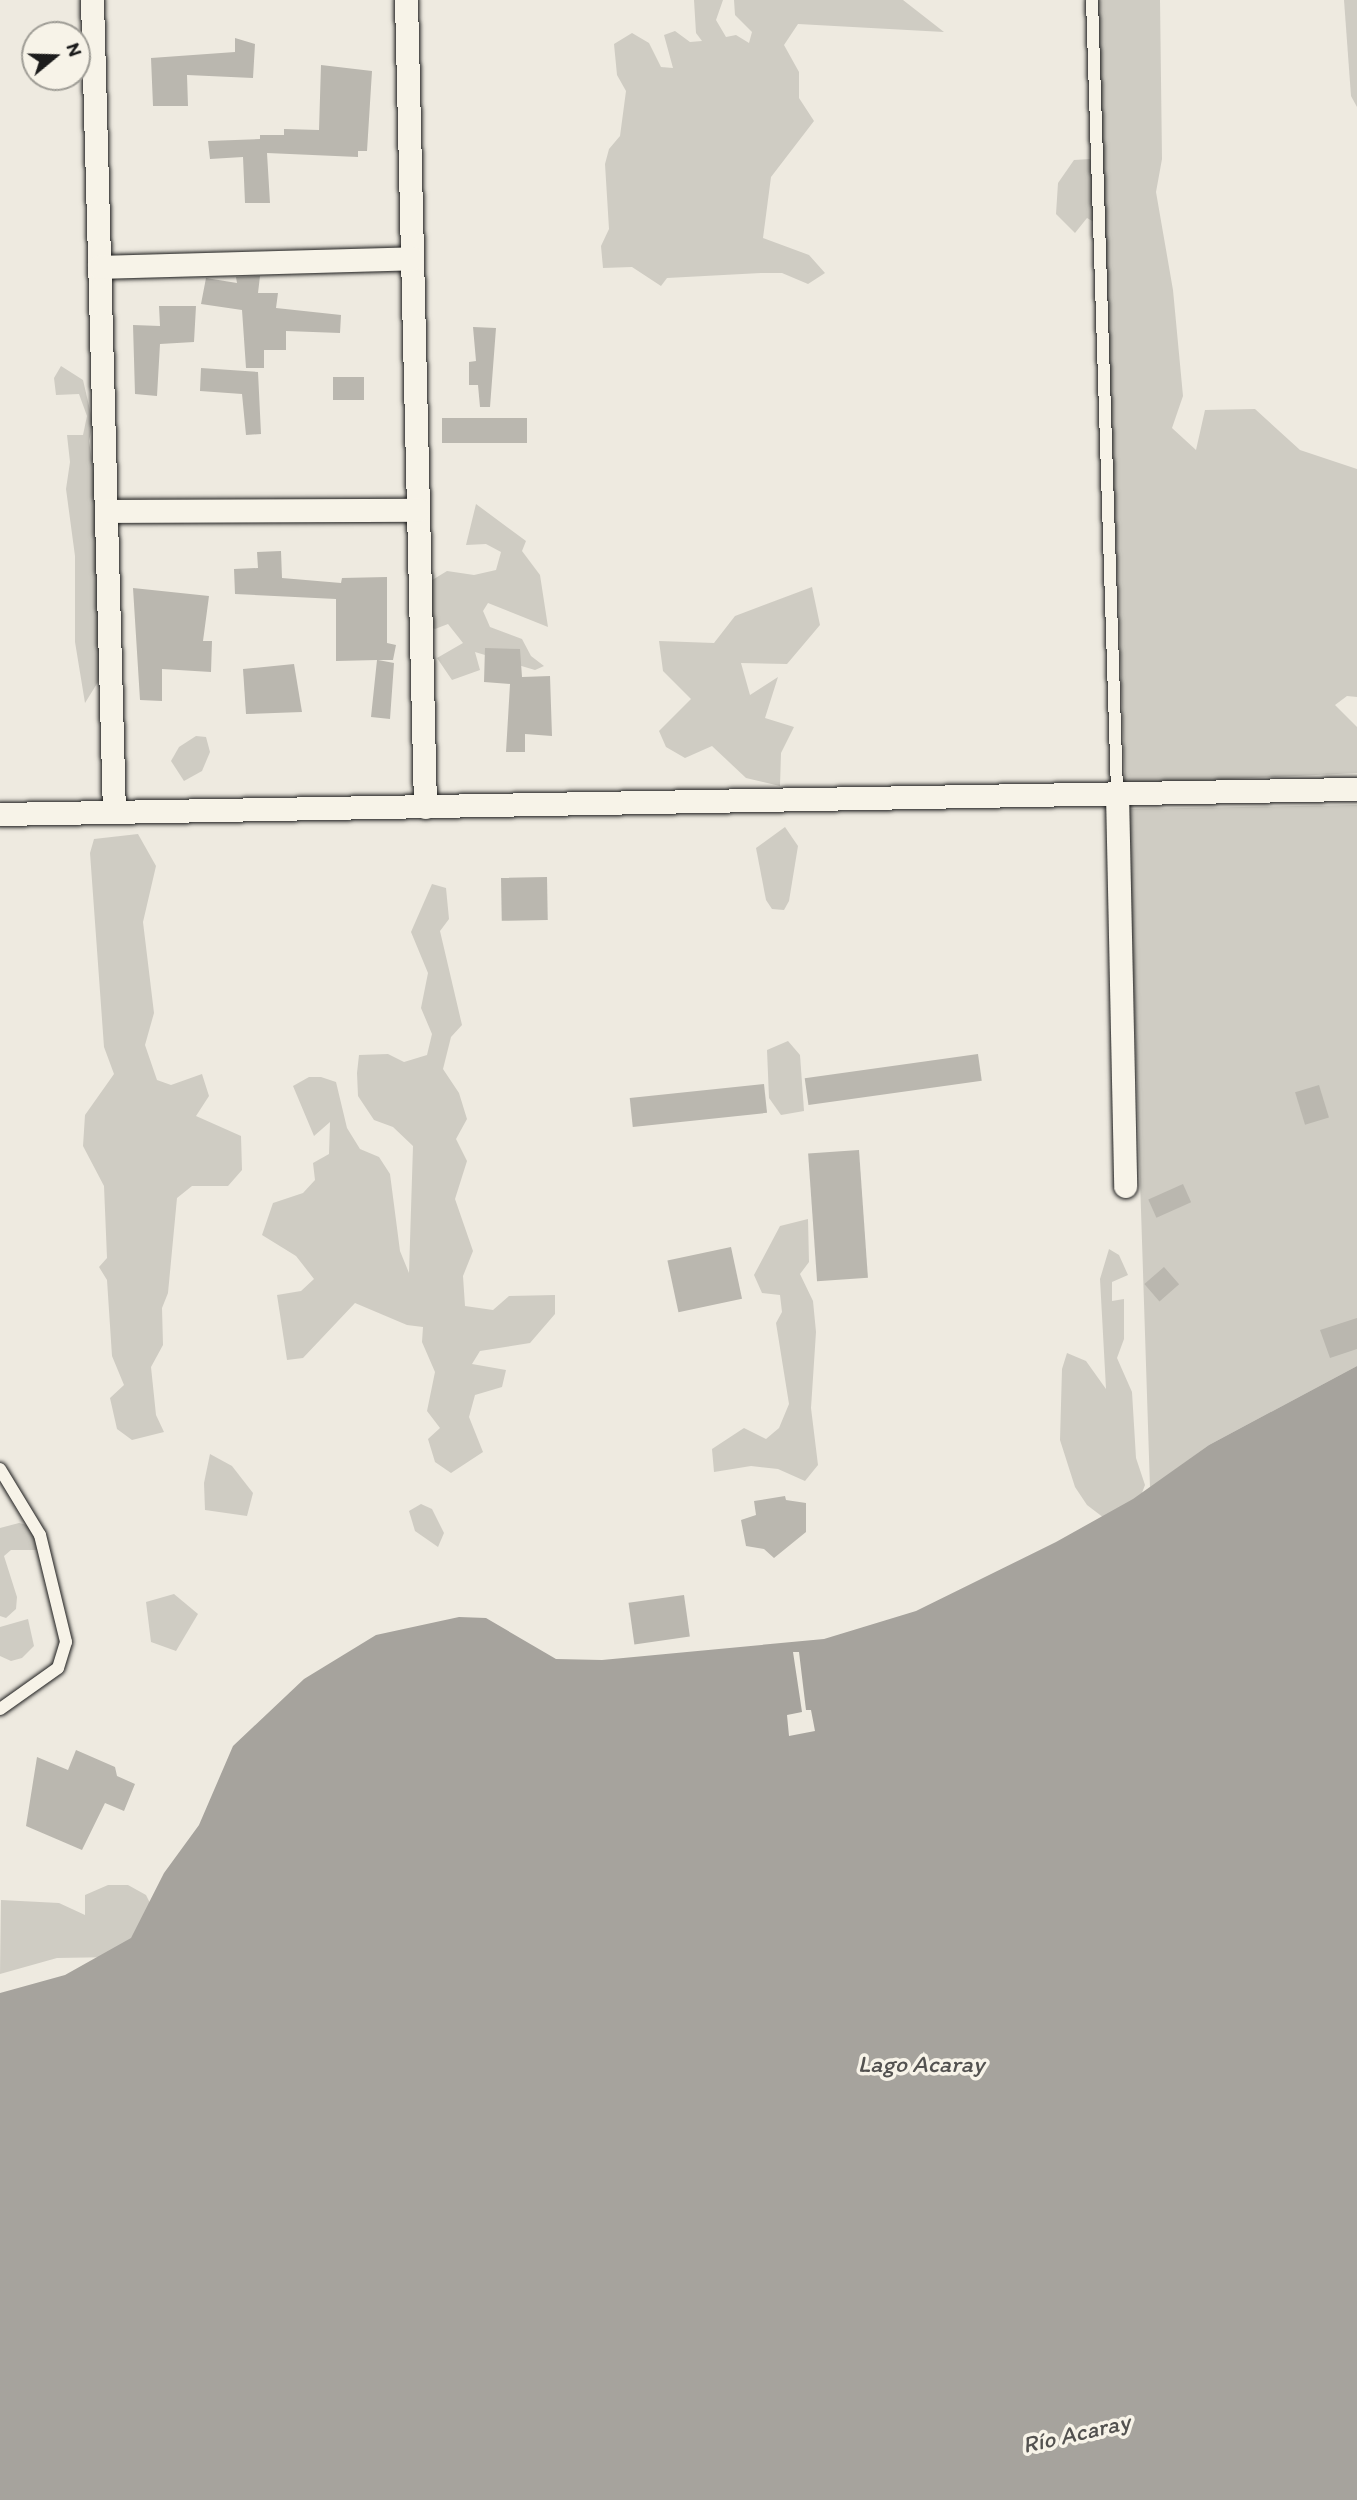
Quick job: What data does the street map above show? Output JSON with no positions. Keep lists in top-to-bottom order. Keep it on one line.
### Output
{"water":["Lago Acaray","Río Acaray"],"north":"right"}
